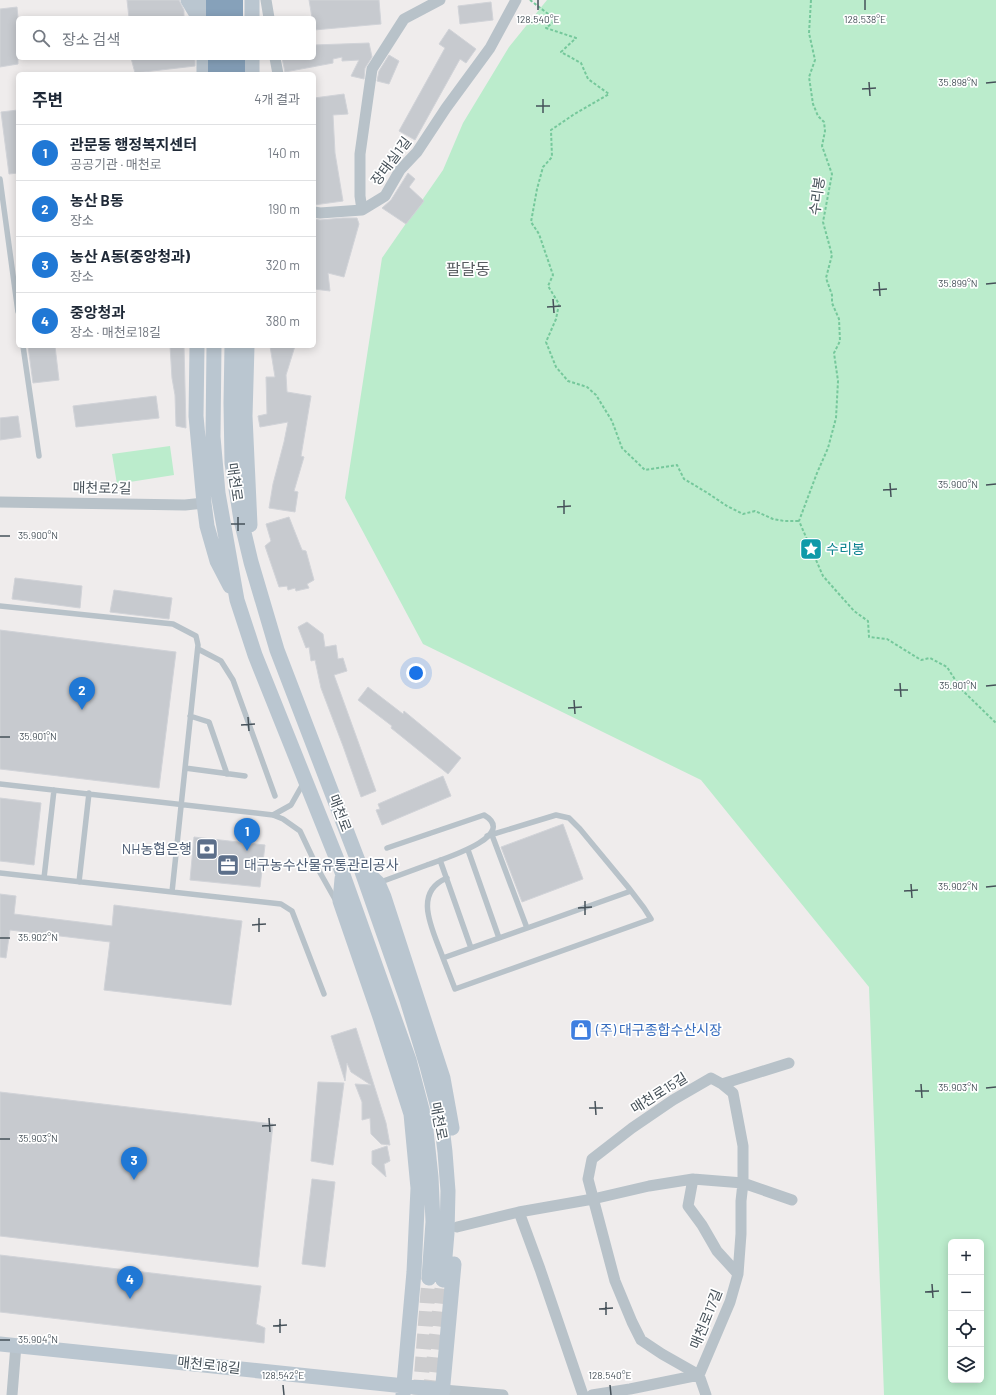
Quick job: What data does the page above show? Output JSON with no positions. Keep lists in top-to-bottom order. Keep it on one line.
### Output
{"streets":{"main road":["매천로","매천로18길"],"street":["장태실1길","매천로2길","매천로15길","매천로17길"],"path":["수리봉"]},"crossings":[["매천로15길","매천로17길"]],"districts":["팔달동"],"places":{"place":["수리봉"],"bank":["NH농협은행"],"office":["대구농수산물유통관리공사"],"shop":["(주) 대구종합수산시장"]},"page":{"search":"장소 검색","heading":["주변","4개 결과"],"list":[{"mark":"1","name":"관문동 행정복지센터","note":"공공기관 · 매천로","value":"140 m"},{"mark":"2","name":"농산 B동","note":"장소","value":"190 m"},{"mark":"3","name":"농산 A동(중앙청과)","note":"장소","value":"320 m"},{"mark":"4","name":"중앙청과","note":"장소 · 매천로18길","value":"380 m"}],"pins":["2","1","3","4"],"map_buttons":["+","−"]},"coordinates":["128.540°E","128.538°E","35.898°N","35.899°N","35.900°N","35.901°N","35.902°N","35.903°N","35.904°N","128.542°E"]}
